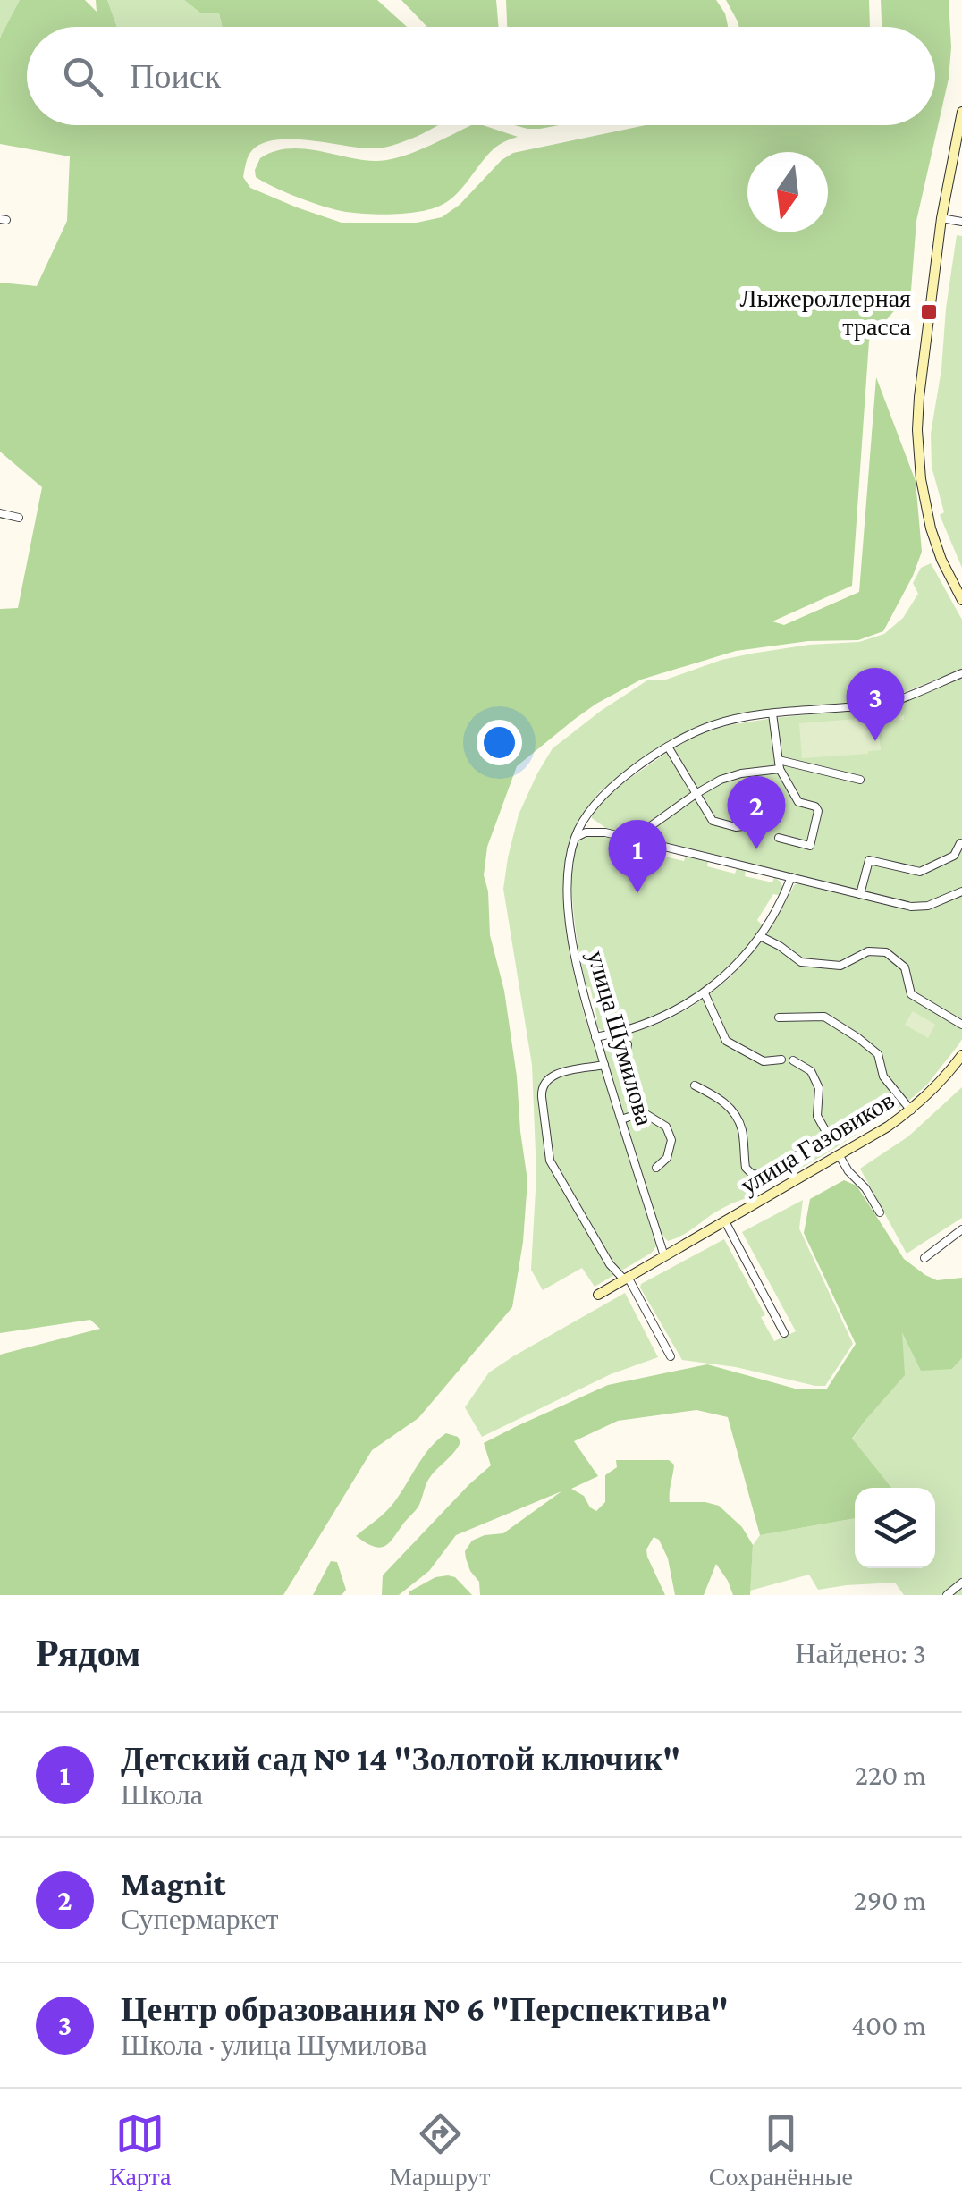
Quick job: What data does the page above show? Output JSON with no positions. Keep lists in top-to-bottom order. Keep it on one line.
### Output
{"streets":{"street":["улица Шумилова","улица Газовиков"]},"crossings":[["улица Шумилова","улица Газовиков"]],"places":{"transit":["Лыжероллерная трасса"]},"north":"bottom","page":{"search":"Поиск","pins":["3","2","1"],"heading":["Рядом","Найдено: 3"],"list":[{"mark":"1","name":"Детский сад № 14 \"Золотой ключик\"","note":"Школа","value":"220 m"},{"mark":"2","name":"Magnit","note":"Супермаркет","value":"290 m"},{"mark":"3","name":"Центр образования № 6 \"Перспектива\"","note":"Школа · улица Шумилова","value":"400 m"}],"nav":["Карта","Маршрут","Сохранённые"]}}
